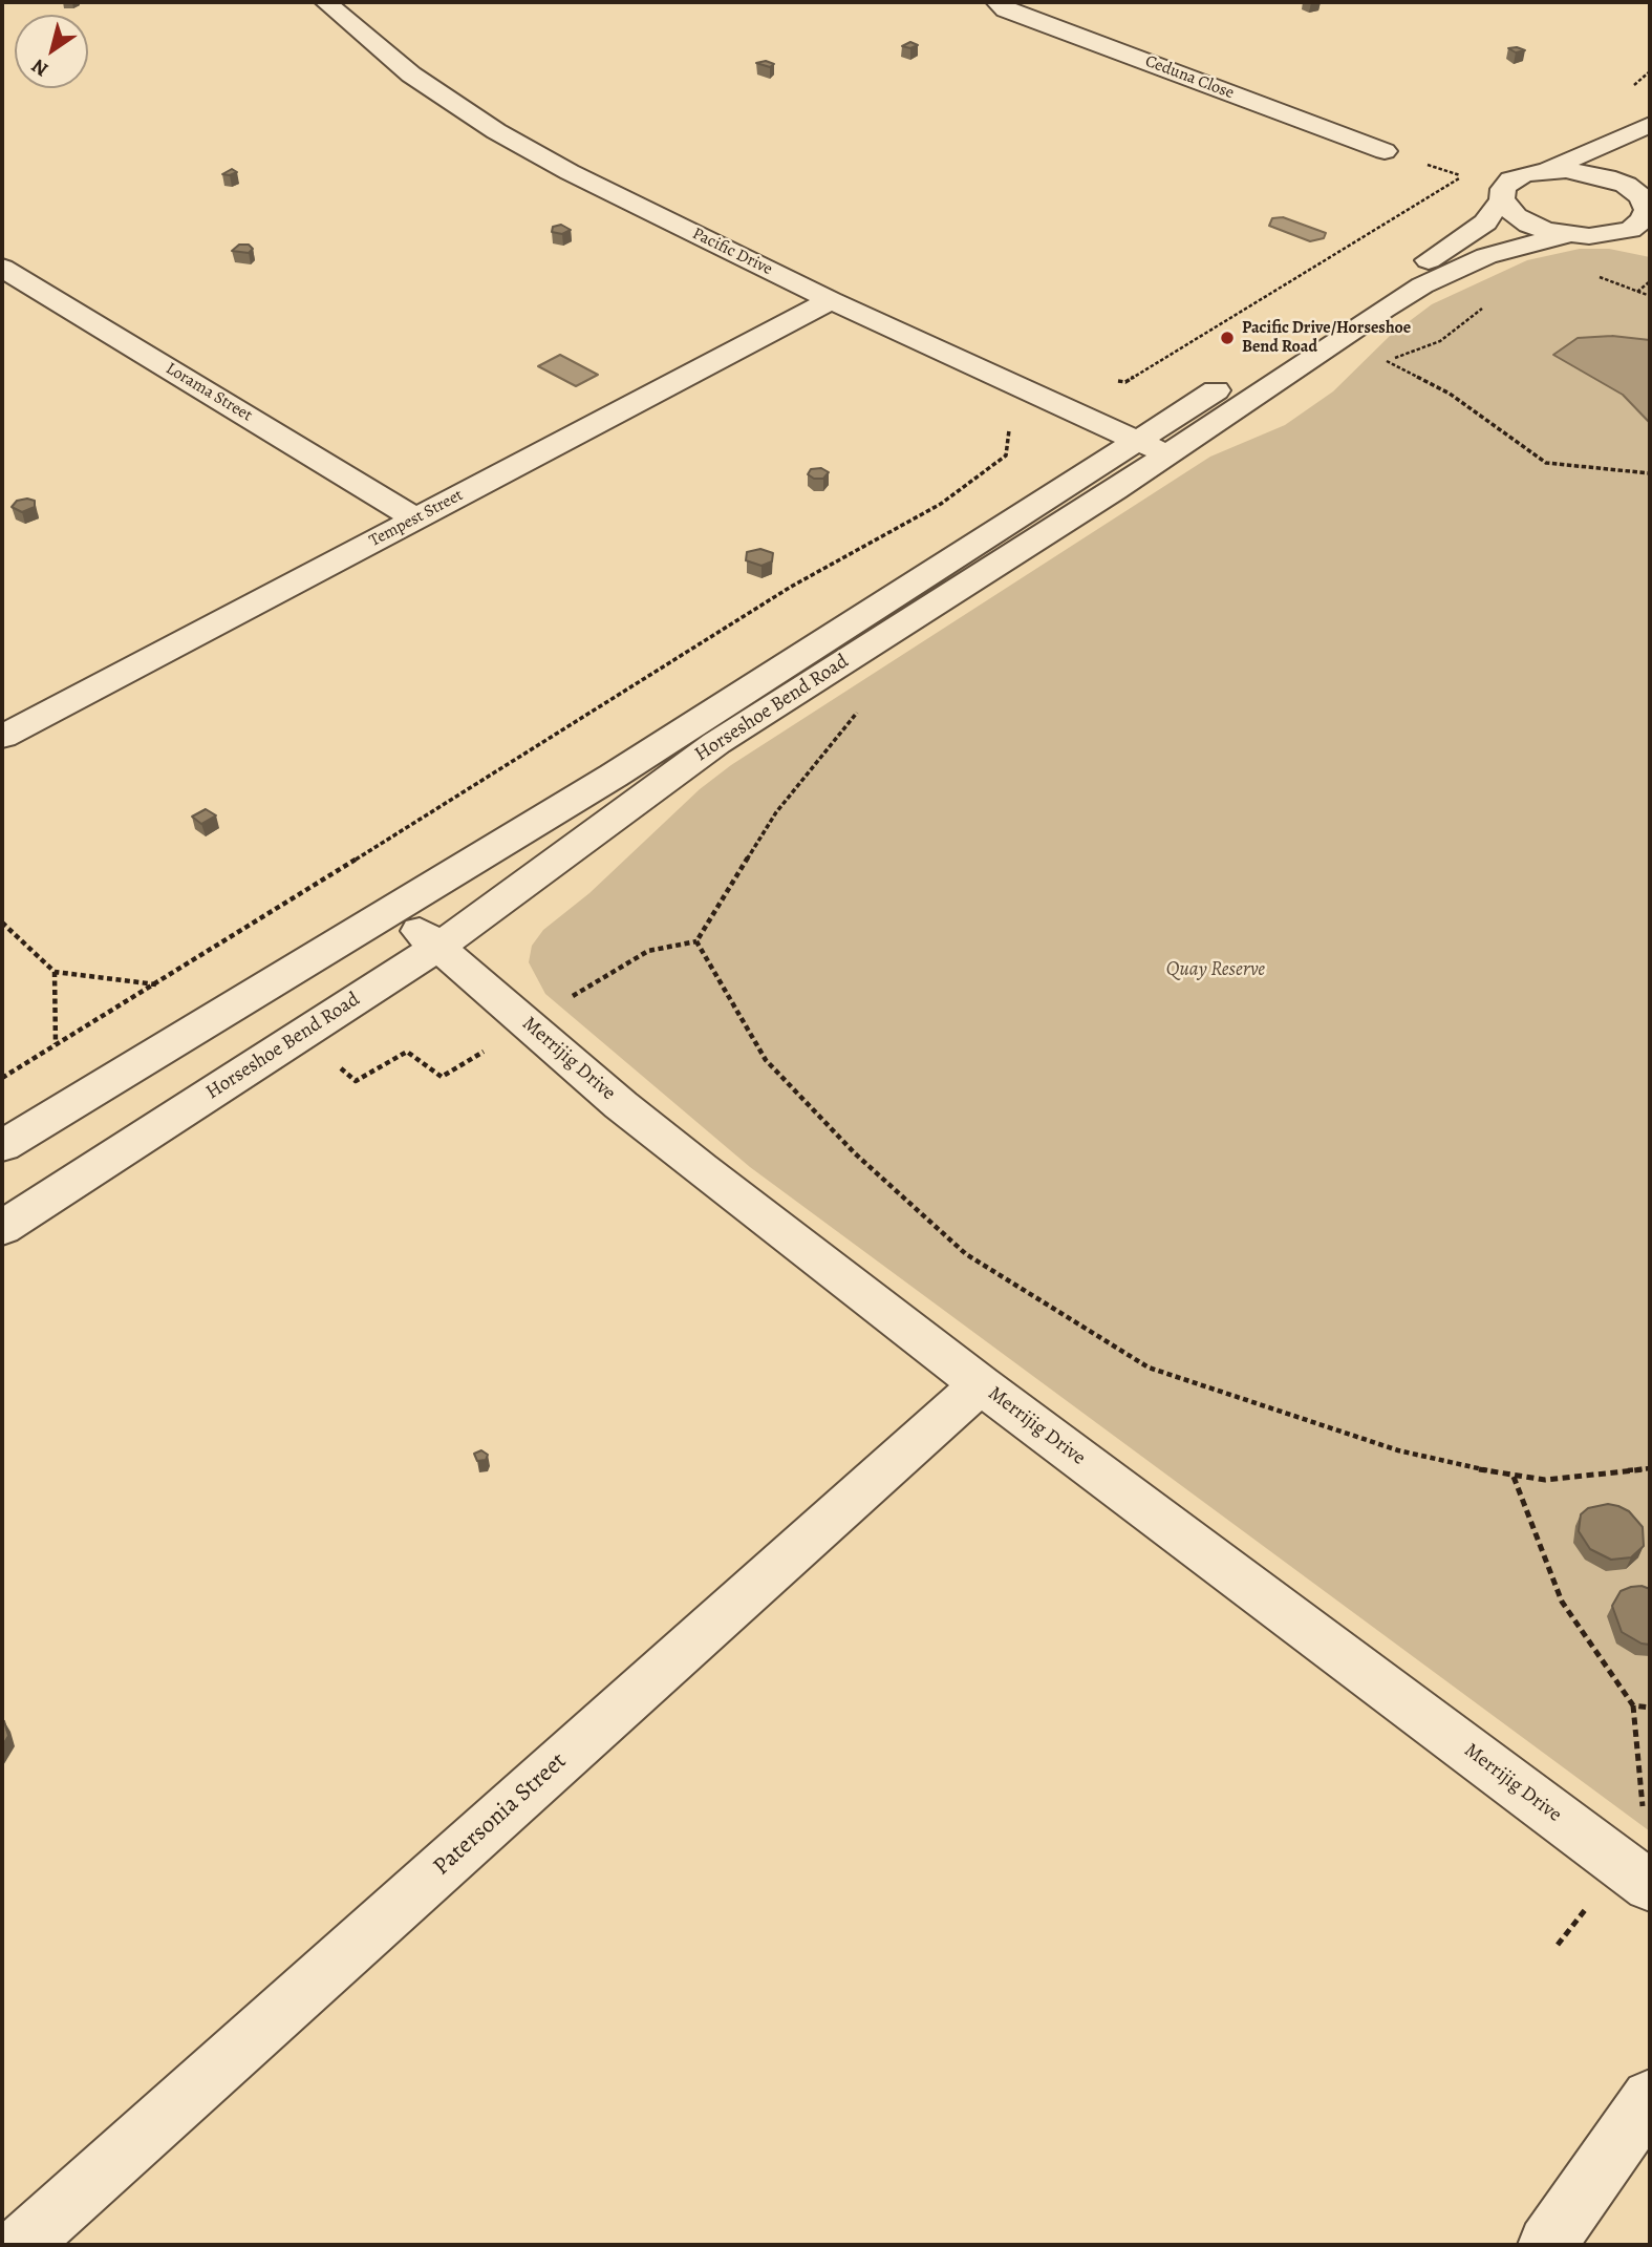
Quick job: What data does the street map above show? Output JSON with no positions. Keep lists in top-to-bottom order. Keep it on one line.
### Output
{"streets":{"street":["Ceduna Close","Pacific Drive","Lorama Street","Tempest Street","Horseshoe Bend Road","Merrijig Drive","Patersonia Street"]},"crossings":[["Pacific Drive","Tempest Street"],["Pacific Drive","Horseshoe Bend Road"],["Lorama Street","Tempest Street"],["Horseshoe Bend Road","Merrijig Drive"],["Merrijig Drive","Patersonia Street"]],"parks":["Quay Reserve"],"places":["Pacific Drive/Horseshoe Bend Road"],"north":"bottom left"}
